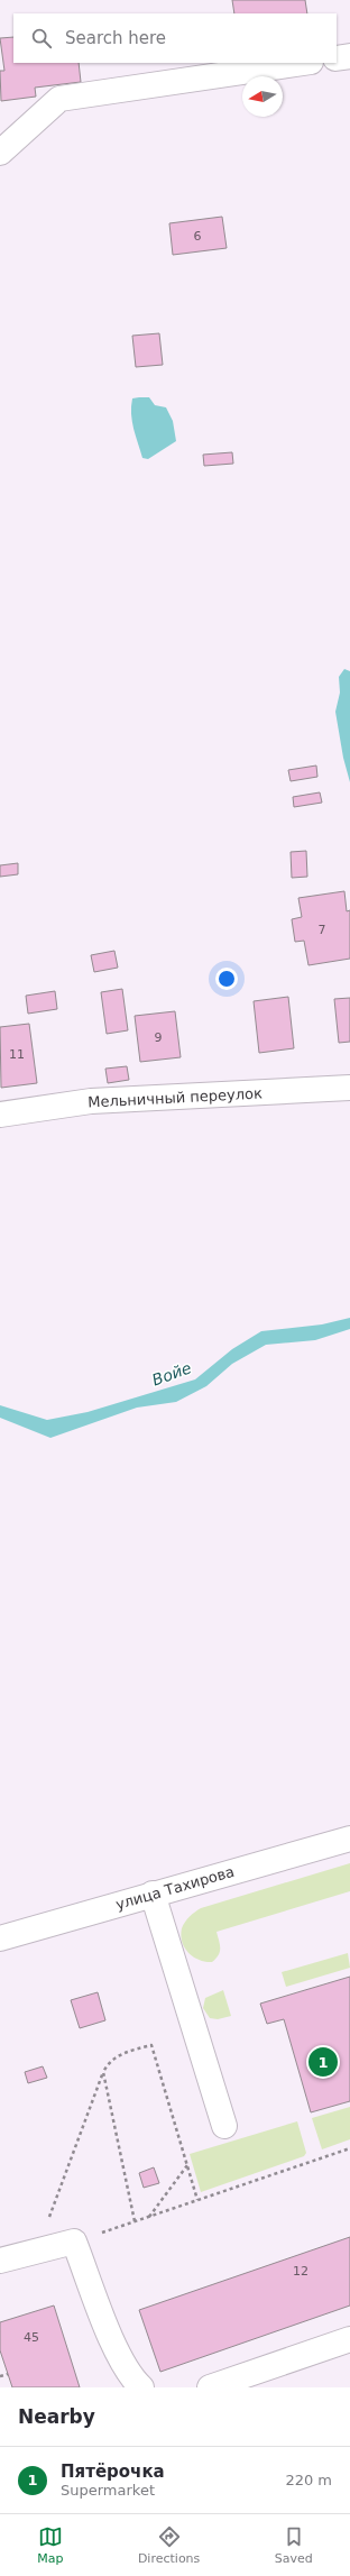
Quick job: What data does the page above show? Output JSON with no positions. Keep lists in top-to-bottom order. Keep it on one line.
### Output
{"streets":{"street":["Мельничный переулок","улица Тахирова"]},"water":["Войе"],"house_numbers":["6","7","9","11","12","45"],"north":"left","page":{"search":"Search here","pins":"1","heading":"Nearby","list":[{"mark":"1","name":"Пятёрочка","note":"Supermarket","value":"220 m"}],"nav":["Map","Directions","Saved"]}}
